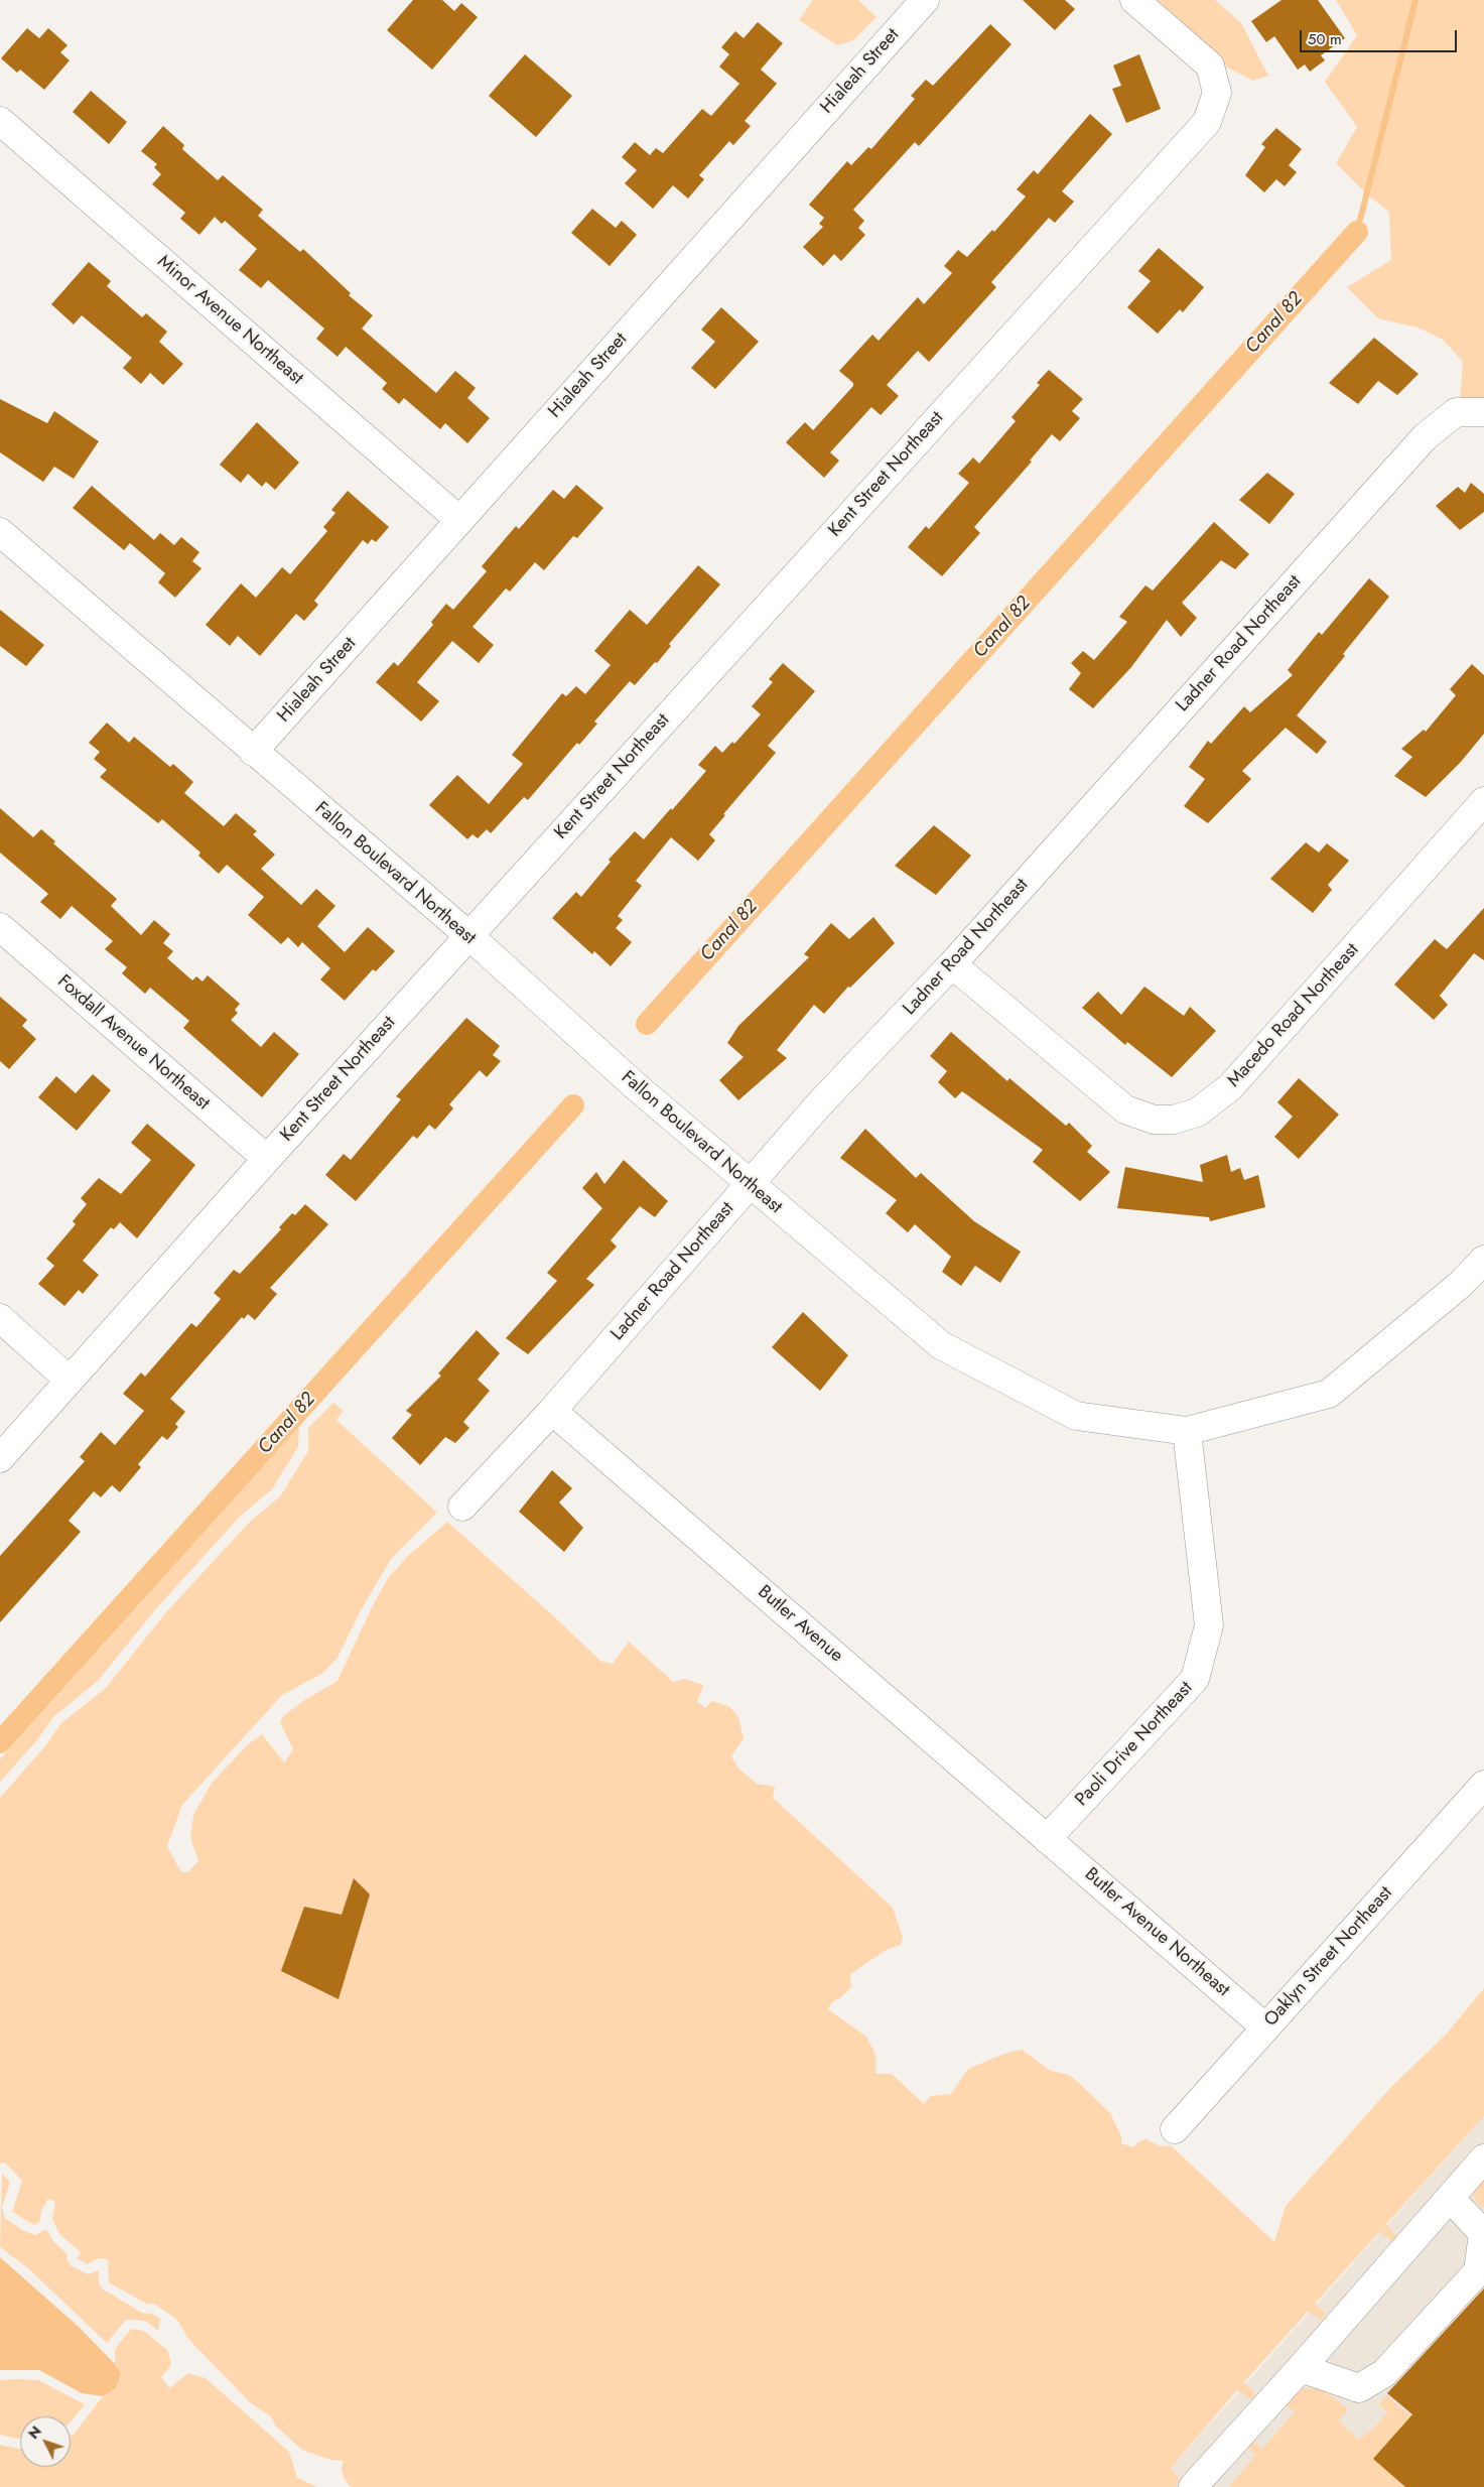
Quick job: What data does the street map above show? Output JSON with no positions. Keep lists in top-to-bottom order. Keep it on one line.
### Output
{"streets":{"street":["Hialeah Street","Minor Avenue Northeast","Kent Street Northeast","Ladner Road Northeast","Fallon Boulevard Northeast","Macedo Road Northeast","Foxdall Avenue Northeast","Butler Avenue","Paoli Drive Northeast","Butler Avenue Northeast","Oaklyn Street Northeast"]},"crossings":[["Hialeah Street","Minor Avenue Northeast"],["Hialeah Street","Fallon Boulevard Northeast"],["Kent Street Northeast","Fallon Boulevard Northeast"],["Kent Street Northeast","Foxdall Avenue Northeast"],["Ladner Road Northeast","Fallon Boulevard Northeast"],["Ladner Road Northeast","Macedo Road Northeast"],["Ladner Road Northeast","Butler Avenue"],["Fallon Boulevard Northeast","Paoli Drive Northeast"],["Butler Avenue","Paoli Drive Northeast"],["Butler Avenue","Butler Avenue Northeast"],["Paoli Drive Northeast","Butler Avenue Northeast"],["Butler Avenue Northeast","Oaklyn Street Northeast"]],"water":["Canal 82"],"scale_bar":"50 m","north":"top left"}
